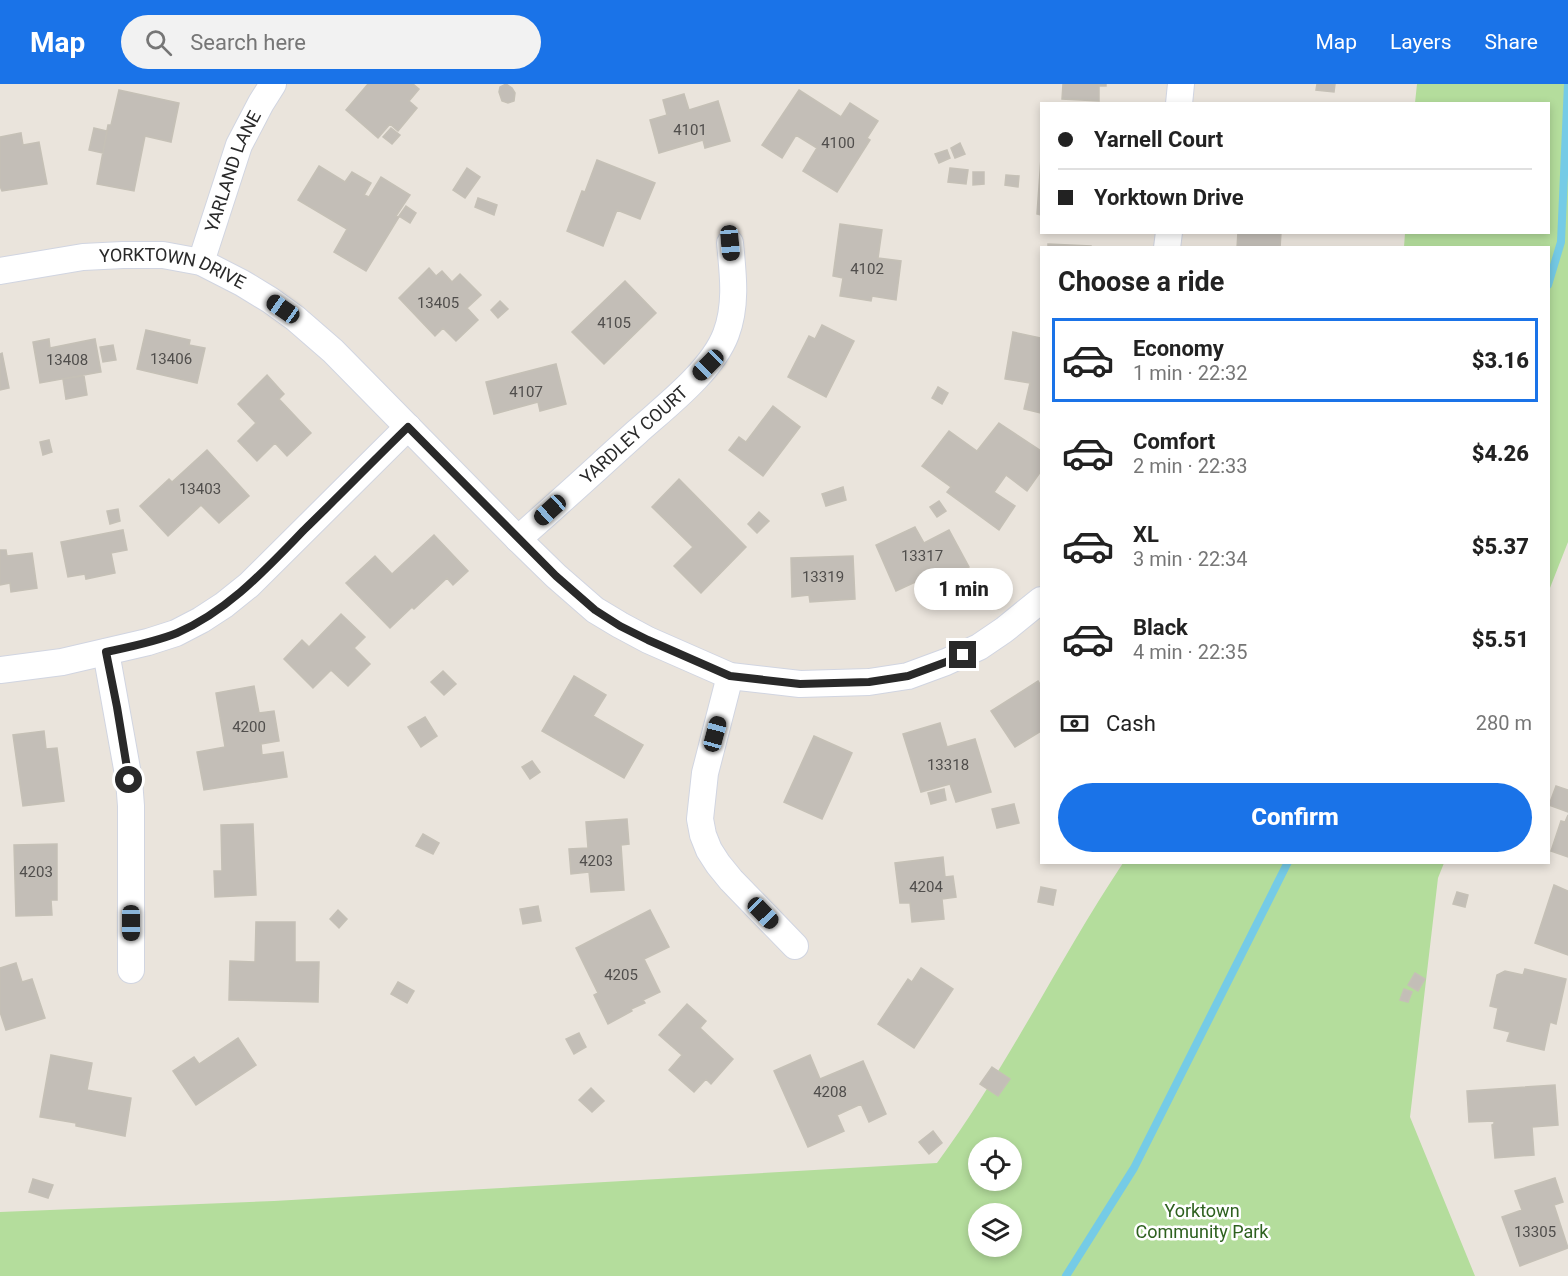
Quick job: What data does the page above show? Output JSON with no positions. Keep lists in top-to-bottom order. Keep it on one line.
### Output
{"streets":{"street":["YARLAND LANE","YORKTOWN DRIVE","YARDLEY COURT"]},"crossings":[["YARLAND LANE","YORKTOWN DRIVE"],["YORKTOWN DRIVE","YARDLEY COURT"]],"parks":["Yorktown Community Park"],"house_numbers":["4101","4100","4102","13405","4105","13406","13408","4107","13403","13317","13319","4200","13318","4203","4203","4204","4205","4208","13305"],"page":{"header":"Map","search":"Search here","nav":["Map","Layers","Share"],"banner":["Yarnell Court","Yorktown Drive"],"heading":"Choose a ride","list":[{"name":"Economy","note":"1 min · 22:32","value":"$3.16"},{"name":"Comfort","note":"2 min · 22:33","value":"$4.26"},{"name":"XL","note":"3 min · 22:34","value":"$5.37"},{"name":"Black","note":"4 min · 22:35","value":"$5.51"}],"bubble":"1 min","pay":["Cash","280 m"],"buttons":"Confirm"}}
